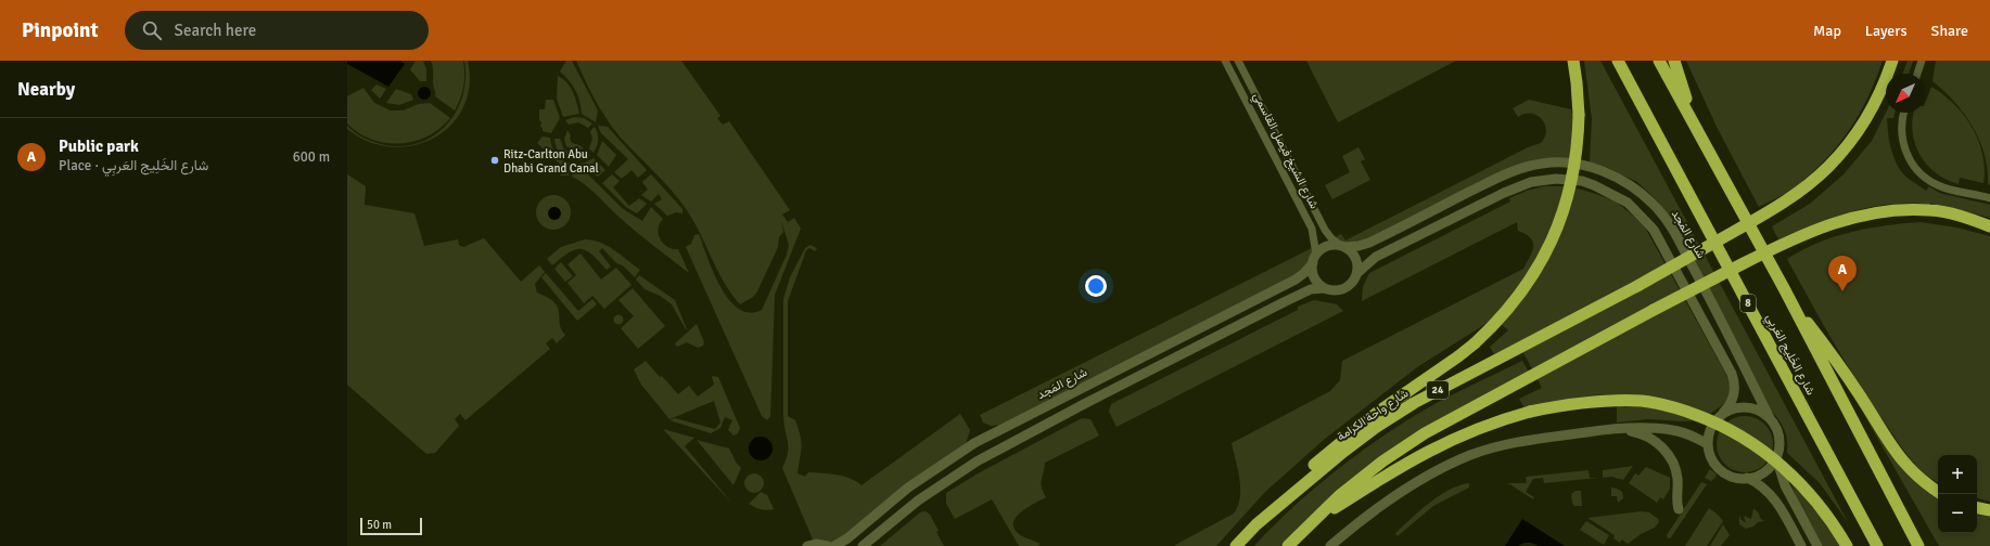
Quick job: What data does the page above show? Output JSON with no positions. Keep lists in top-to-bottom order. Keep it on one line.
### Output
{"streets":{"highway":["8","شارع الخَلِيج العَربِي","24","شارع واحة الكرامة"],"street":["شارع الشيخ فيصل القاسمي","شارع المَجد"]},"crossings":[["شارع الشيخ فيصل القاسمي","شارع المَجد"]],"places":["Ritz-Carlton Abu Dhabi Grand Canal"],"scale_bar":"50 m","north":"bottom left","page":{"header":"Pinpoint","search":"Search here","nav":["Map","Layers","Share"],"heading":"Nearby","list":[{"mark":"A","name":"Public park","note":"Place · شارع الخَلِيج العَربِي","value":"600 m"}],"pins":"A","map_buttons":["+","−"],"scale":"50 m"}}
